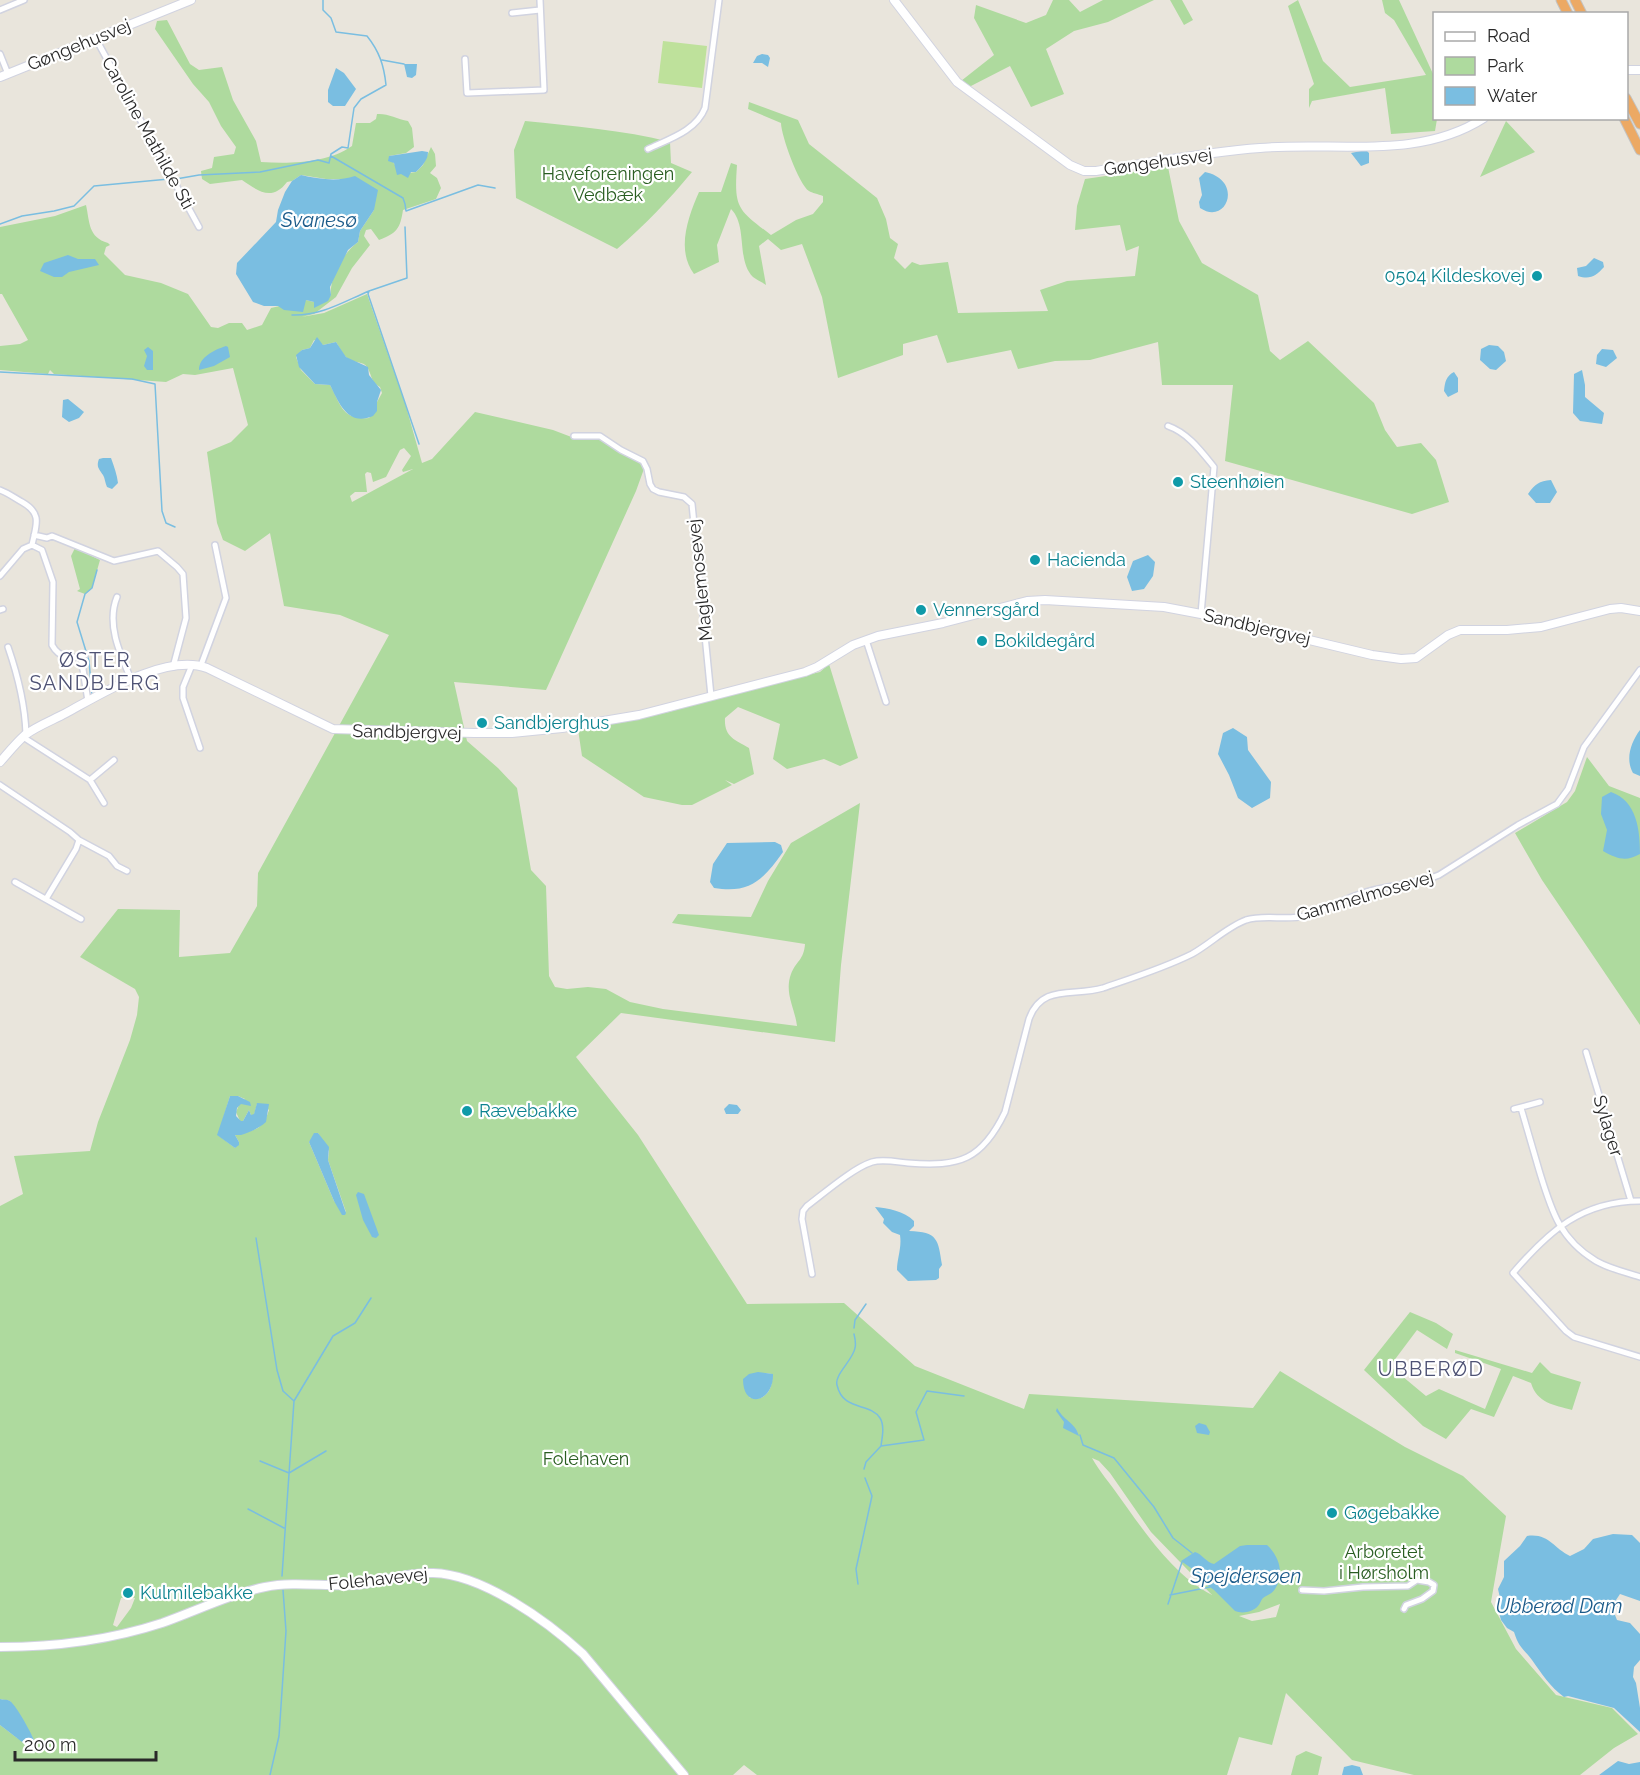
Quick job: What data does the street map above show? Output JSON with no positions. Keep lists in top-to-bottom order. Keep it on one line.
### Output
{"streets":{"street":["Gøngehusvej","Caroline Mathilde Sti","Maglemosevej","Sandbjergvej","Gammelmosevej","Sylager","Folehavevej"]},"crossings":[["Gøngehusvej","Caroline Mathilde Sti"],["Maglemosevej","Sandbjergvej"]],"districts":["ØSTER SANDBJERG","UBBERØD"],"water":["Svanesø","Spejdersøen","Ubberød Dam"],"parks":["Haveforeningen Vedbæk","Folehaven","Arboretet i Hørsholm"],"places":["0504 Kildeskovej","Steenhøien","Hacienda","Vennersgård","Bokildegård","Sandbjerghus","Rævebakke","Gøgebakke","Kulmilebakke"],"legend":["Road","Park","Water"],"scale_bar":"200 m"}
